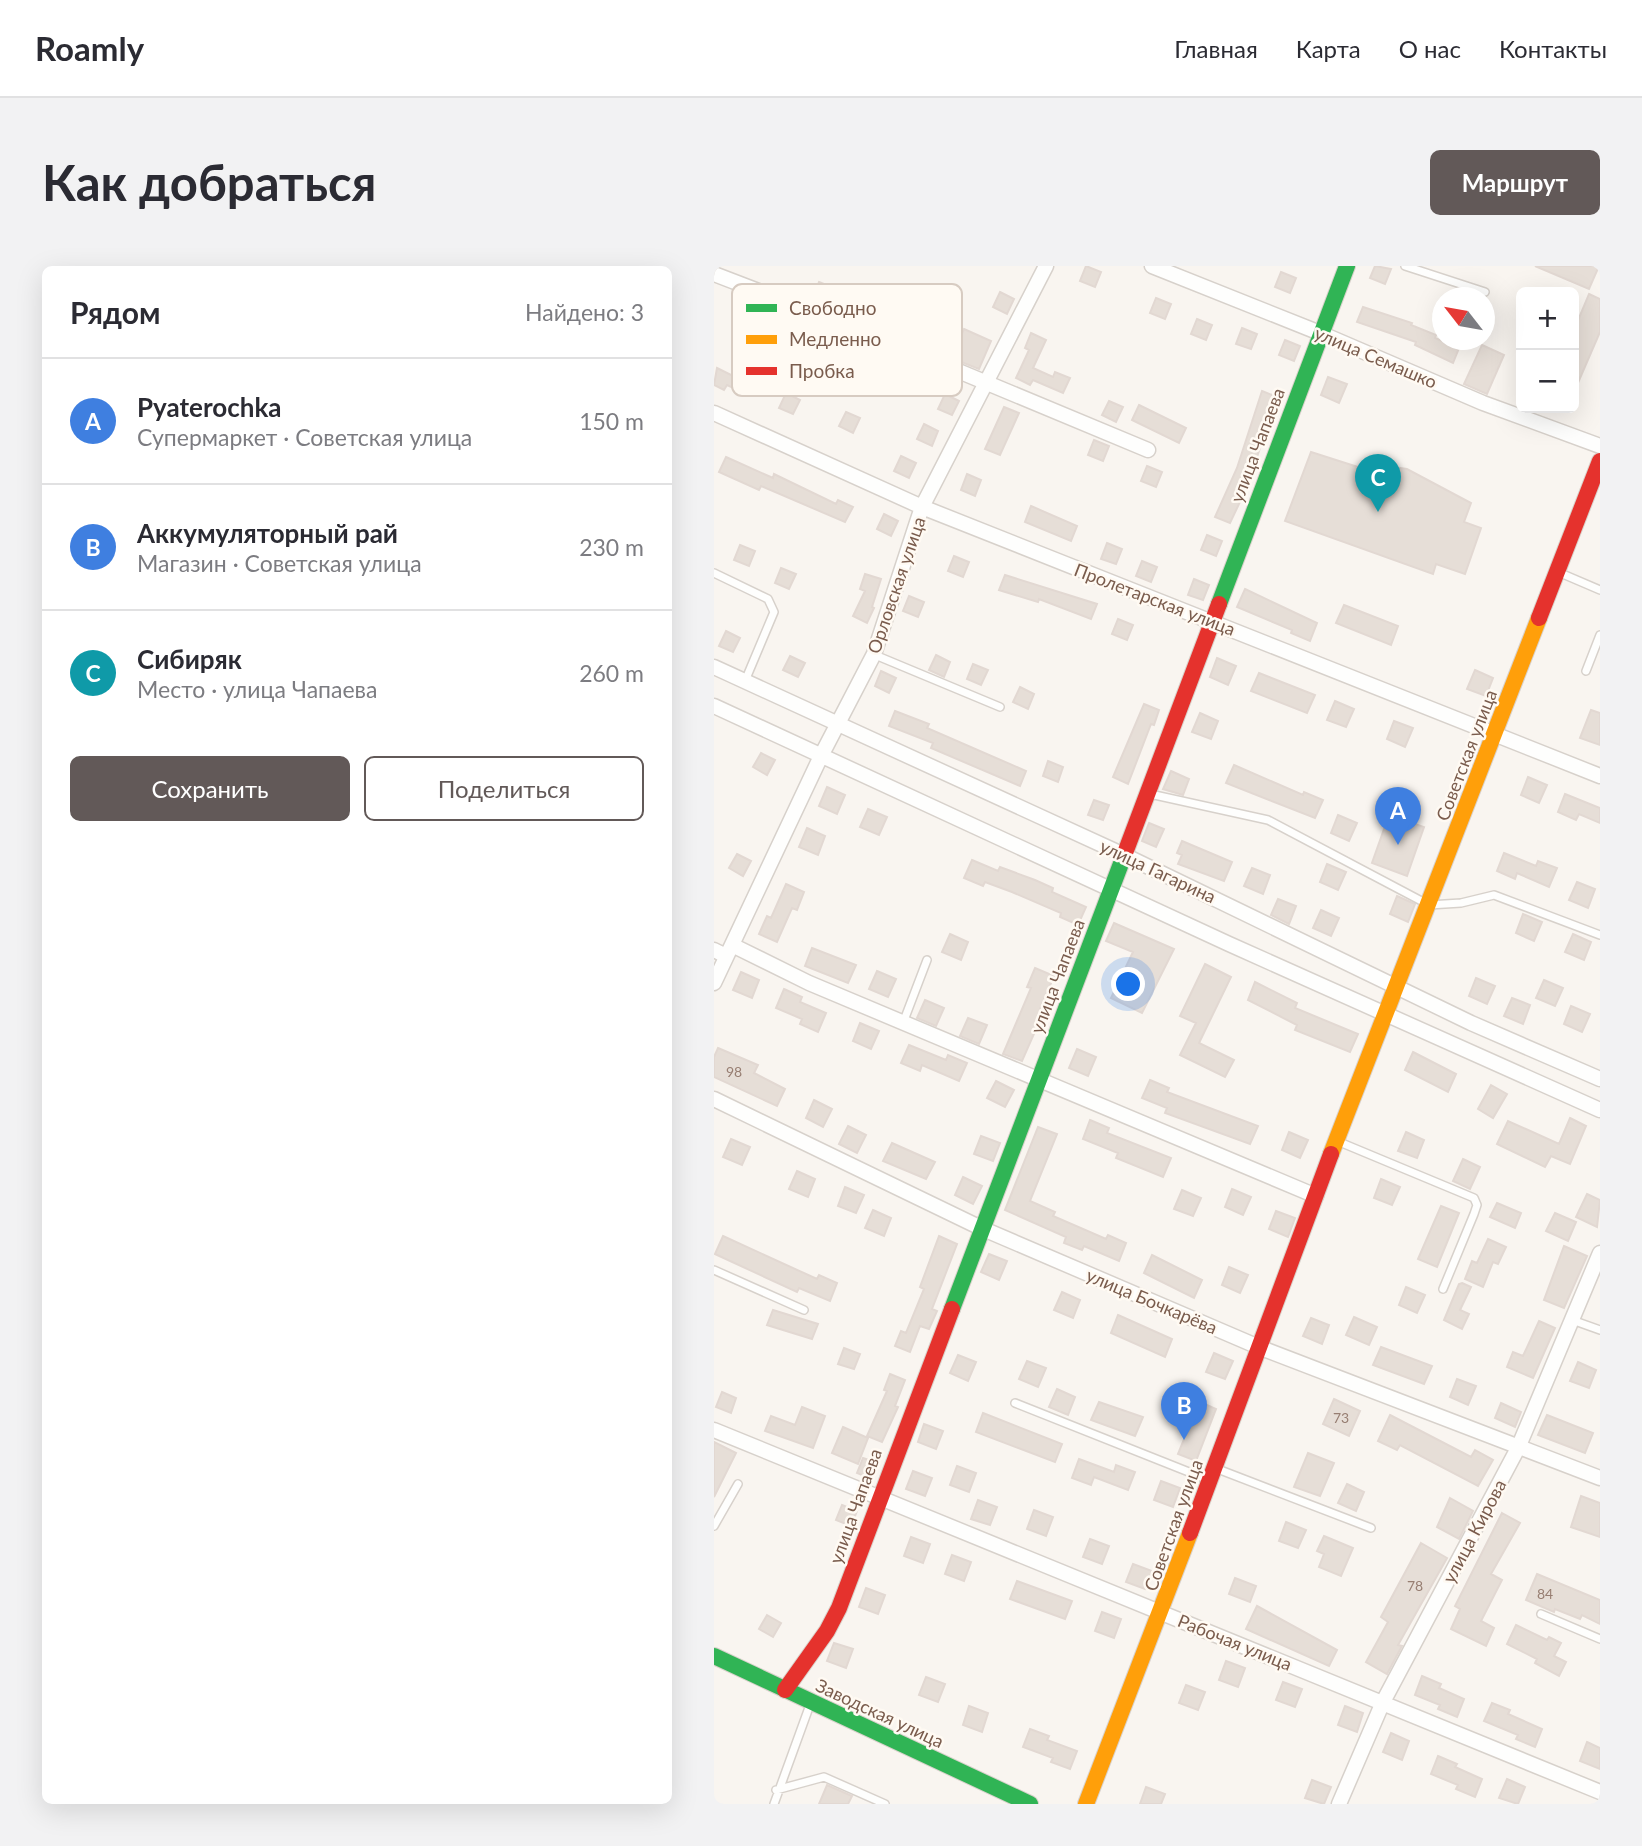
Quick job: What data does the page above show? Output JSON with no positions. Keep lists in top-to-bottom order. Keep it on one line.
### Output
{"streets":{"street":["улица Семашко","улица Чапаева","Орловская улица","Пролетарская улица","Советская улица","улица Гагарина","улица Бочкарёва","улица Кирова","Рабочая улица","Заводская улица"]},"crossings":[["улица Семашко","улица Чапаева"],["улица Чапаева","Пролетарская улица"],["улица Чапаева","улица Гагарина"],["улица Чапаева","улица Бочкарёва"],["улица Чапаева","Рабочая улица"],["улица Чапаева","Заводская улица"],["Орловская улица","Пролетарская улица"],["Орловская улица","улица Гагарина"],["Пролетарская улица","Советская улица"],["Советская улица","улица Гагарина"],["Советская улица","улица Бочкарёва"],["Советская улица","Рабочая улица"],["улица Бочкарёва","улица Кирова"],["улица Кирова","Рабочая улица"]],"house_numbers":["98","73","78","84"],"legend":["Свободно","Медленно","Пробка"],"north":"top left","page":{"header":"Roamly","nav":["Главная","Карта","О нас","Контакты"],"buttons":["Маршрут",["Сохранить","Поделиться"]],"title":"Как добраться","heading":["Рядом","Найдено: 3"],"map_buttons":["+","−"],"list":[{"mark":"A","name":"Pyaterochka","note":"Супермаркет · Советская улица","value":"150 m"},{"mark":"B","name":"Аккумуляторный рай","note":"Магазин · Советская улица","value":"230 m"},{"mark":"C","name":"Сибиряк","note":"Место · улица Чапаева","value":"260 m"}],"pins":["C","A","B"]}}
